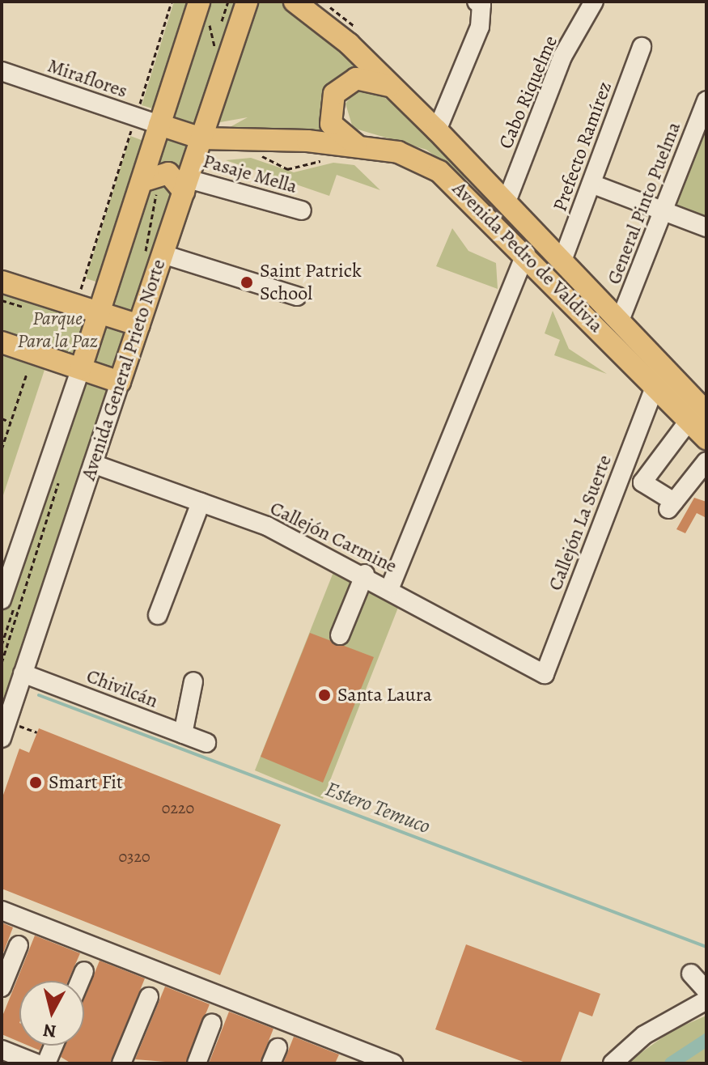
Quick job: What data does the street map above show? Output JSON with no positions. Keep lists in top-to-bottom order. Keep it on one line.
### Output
{"streets":{"main road":["Avenida Pedro de Valdivia","Avenida General Prieto Norte"],"street":["Miraflores","Cabo Riquelme","Prefecto Ramírez","Pasaje Mella","General Pinto Puelma","Callejón La Suerte","Callejón Carmine","Chivilcán"]},"crossings":[["Miraflores","Avenida Pedro de Valdivia"],["Cabo Riquelme","Avenida Pedro de Valdivia"],["Prefecto Ramírez","Avenida Pedro de Valdivia"],["Pasaje Mella","Avenida General Prieto Norte"],["General Pinto Puelma","Avenida Pedro de Valdivia"],["Avenida Pedro de Valdivia","Avenida General Prieto Norte"],["Avenida Pedro de Valdivia","Callejón La Suerte"],["Avenida General Prieto Norte","Callejón Carmine"],["Avenida General Prieto Norte","Chivilcán"],["Callejón La Suerte","Callejón Carmine"]],"water":["Estero Temuco"],"parks":["Parque Para la Paz"],"places":["Saint Patrick School","Santa Laura","Smart Fit"],"house_numbers":["0220","0320"],"north":"bottom"}
